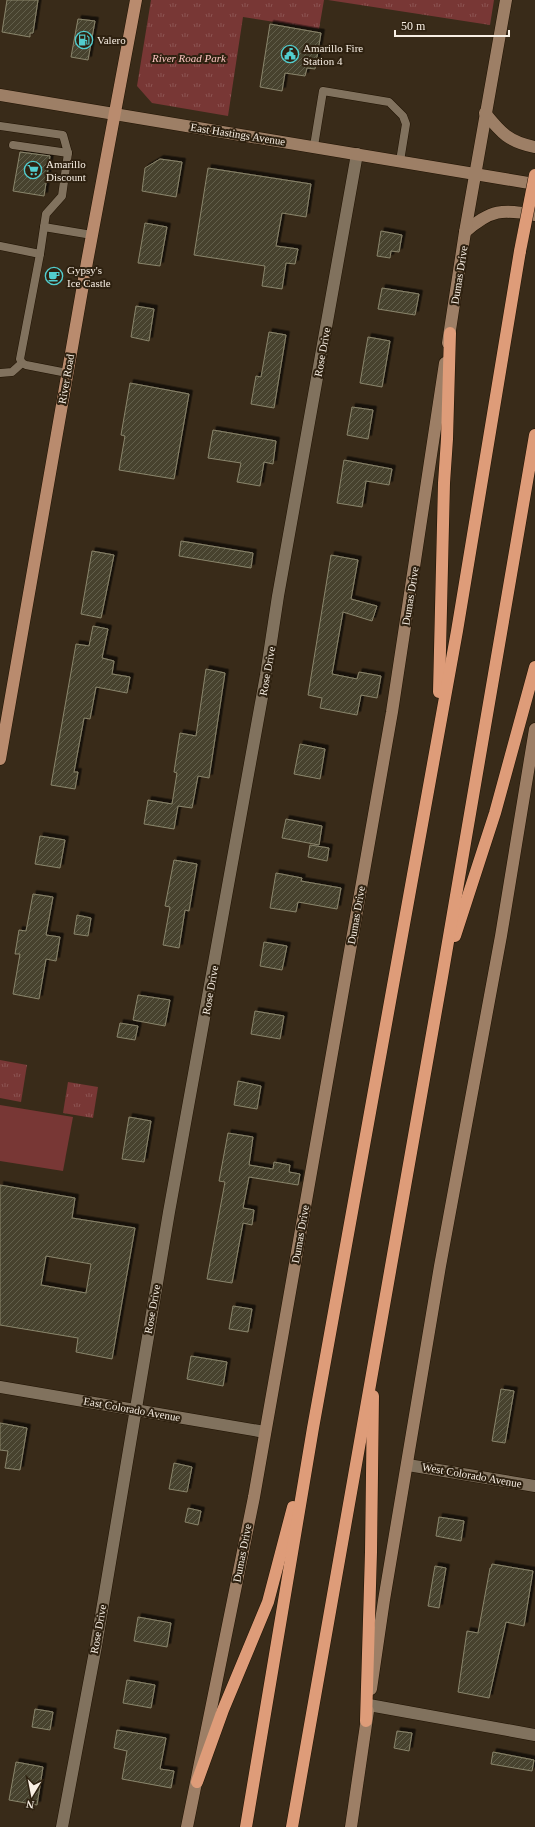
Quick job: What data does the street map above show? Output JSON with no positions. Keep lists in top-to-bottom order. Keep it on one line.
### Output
{"streets":{"main road":["East Hastings Avenue","Dumas Drive","River Road"],"street":["Rose Drive","East Colorado Avenue","West Colorado Avenue"]},"crossings":[["East Hastings Avenue","Dumas Drive"],["East Hastings Avenue","Rose Drive"],["East Hastings Avenue","River Road"],["Dumas Drive","East Colorado Avenue"],["Rose Drive","East Colorado Avenue"]],"parks":["River Road Park"],"places":{"fuel station":["Valero"],"public building":["Amarillo Fire Station 4"],"supermarket":["Amarillo Discount"],"cafe":["Gypsy's Ice Castle"]},"scale_bar":"50 m","north":"bottom"}
